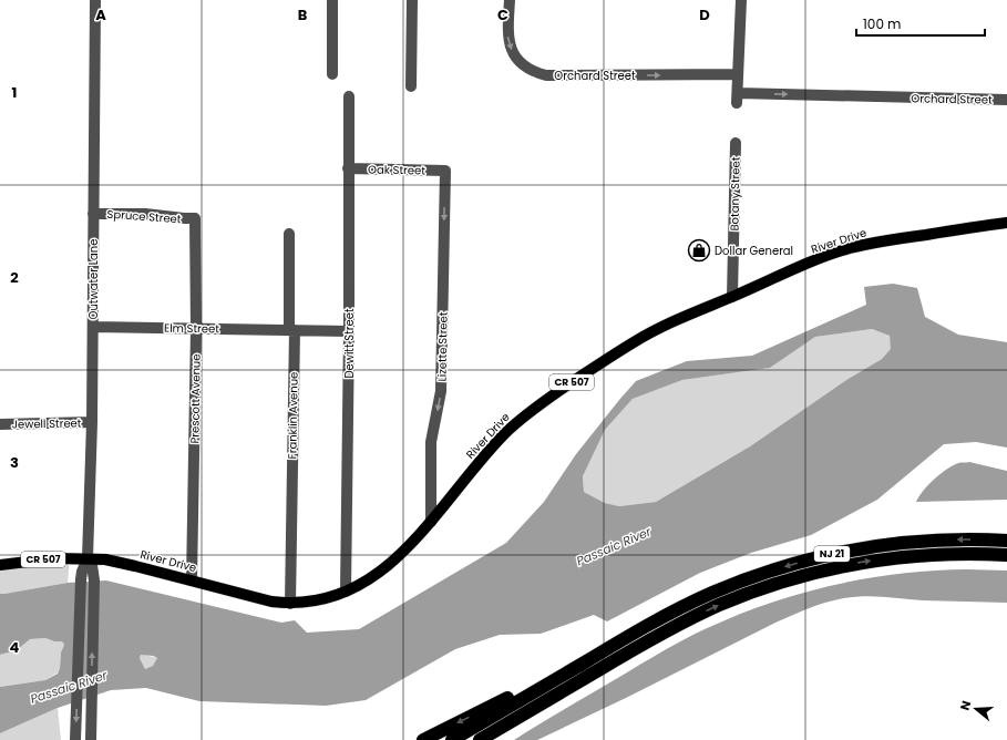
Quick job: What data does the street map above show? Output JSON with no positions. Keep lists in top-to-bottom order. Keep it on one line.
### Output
{"streets":{"highway":["NJ 21"],"main road":["River Drive","CR 507"],"street":["Orchard Street","Oak Street","Botany Street","Spruce Street","Outwater Lane","Elm Street","Dewitt Street","Lizette Street","Prescott Avenue","Franklin Avenue","Jewell Street"]},"crossings":[["Oak Street","Dewitt Street"],["Oak Street","Lizette Street"],["Botany Street","River Drive"],["Spruce Street","Outwater Lane"],["Spruce Street","Prescott Avenue"],["River Drive","Outwater Lane"],["River Drive","Dewitt Street"],["River Drive","Lizette Street"],["River Drive","Prescott Avenue"],["River Drive","Franklin Avenue"],["Outwater Lane","Elm Street"],["Outwater Lane","Jewell Street"],["Elm Street","Dewitt Street"],["Elm Street","Prescott Avenue"],["Elm Street","Franklin Avenue"]],"one_way":["Orchard Street","Lizette Street"],"water":["Passaic River"],"places":{"shop":["Dollar General"]},"scale_bar":"100 m","north":"left","grid":{"columns":["A","B","C","D"],"rows":["1","2","3","4"]}}
